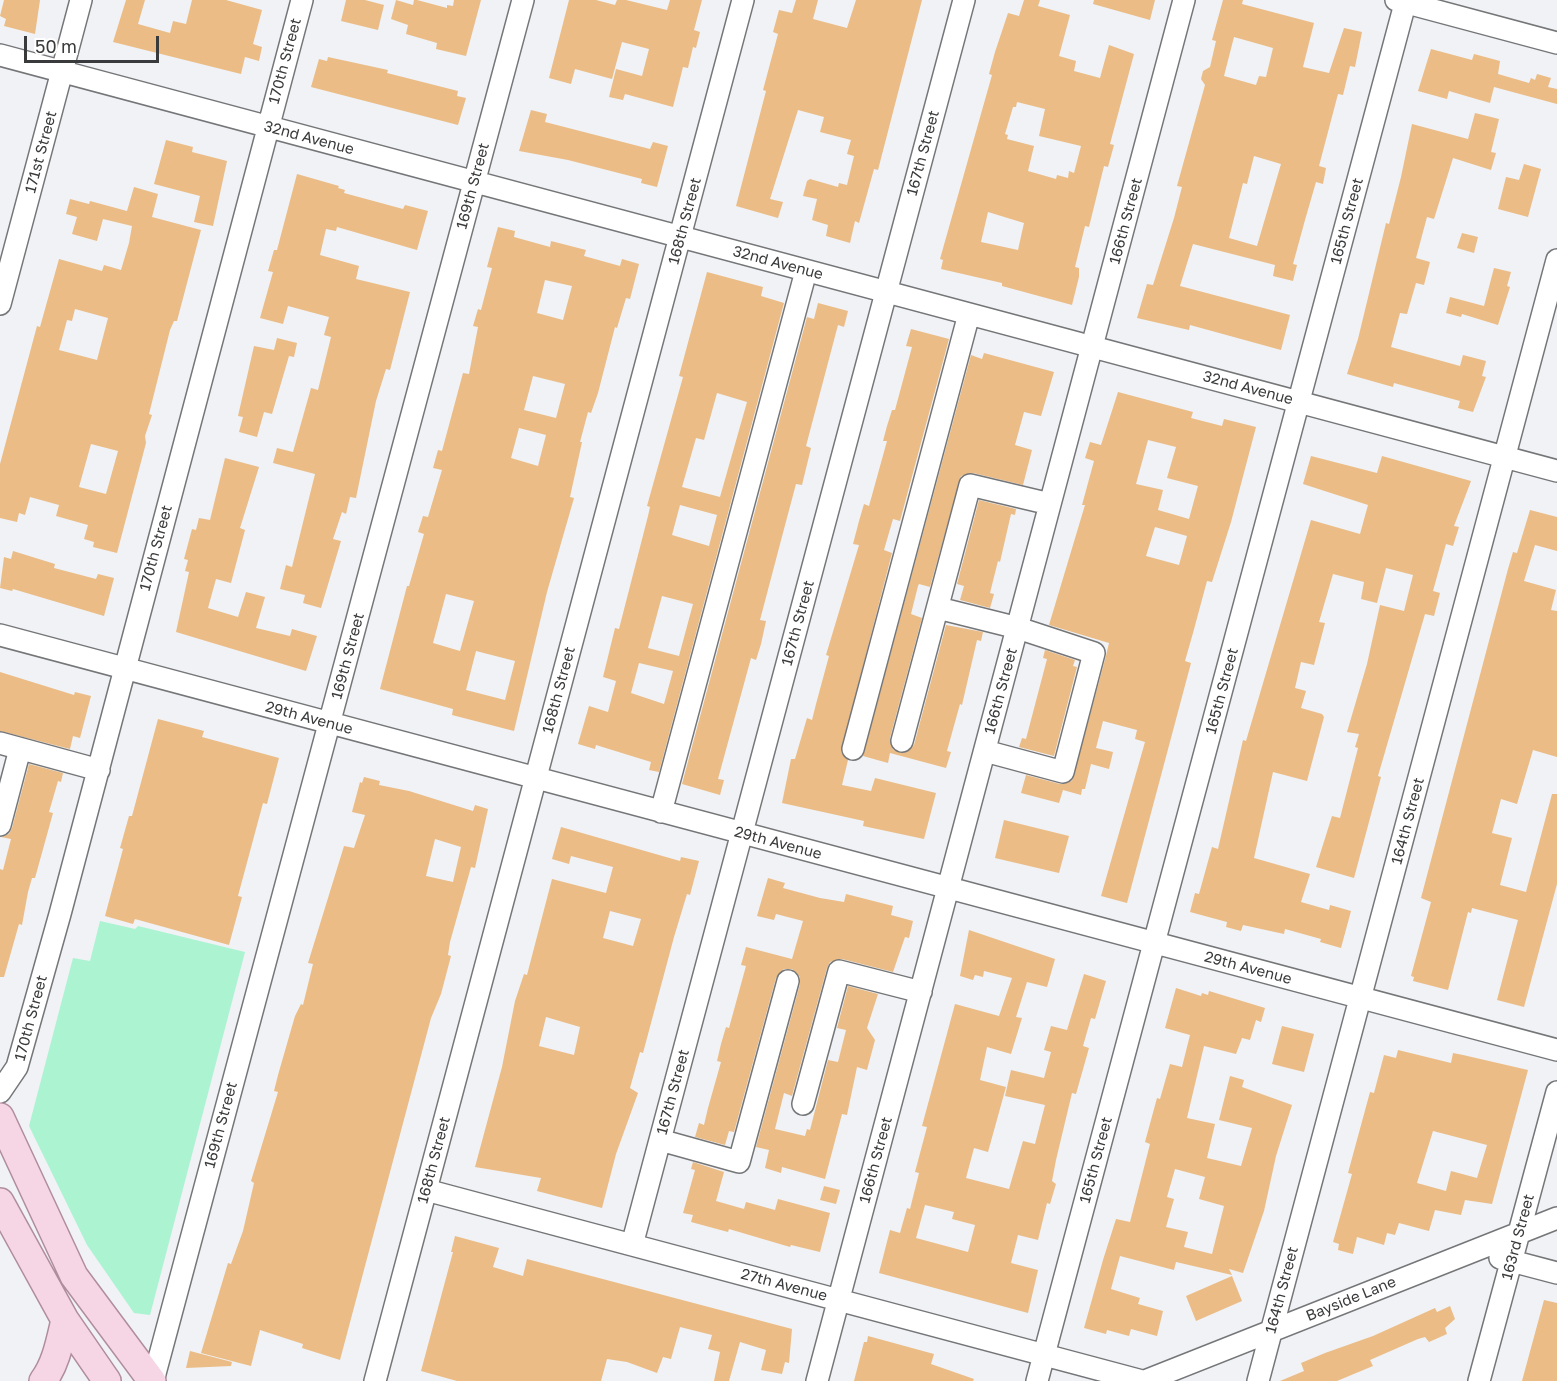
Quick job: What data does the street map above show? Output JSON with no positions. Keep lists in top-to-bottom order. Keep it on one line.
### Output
{"streets":{"street":["170th Street","32nd Avenue","171st Street","167th Street","169th Street","168th Street","166th Street","165th Street","29th Avenue","164th Street","163rd Street","27th Avenue","Bayside Lane"]},"crossings":[["170th Street","32nd Avenue"],["170th Street","29th Avenue"],["32nd Avenue","171st Street"],["32nd Avenue","167th Street"],["32nd Avenue","169th Street"],["32nd Avenue","168th Street"],["32nd Avenue","166th Street"],["32nd Avenue","165th Street"],["32nd Avenue","164th Street"],["167th Street","29th Avenue"],["167th Street","27th Avenue"],["169th Street","29th Avenue"],["168th Street","29th Avenue"],["168th Street","27th Avenue"],["166th Street","29th Avenue"],["166th Street","27th Avenue"],["165th Street","29th Avenue"],["165th Street","27th Avenue"],["29th Avenue","164th Street"],["164th Street","Bayside Lane"],["163rd Street","Bayside Lane"],["27th Avenue","Bayside Lane"]],"scale_bar":"50 m"}
